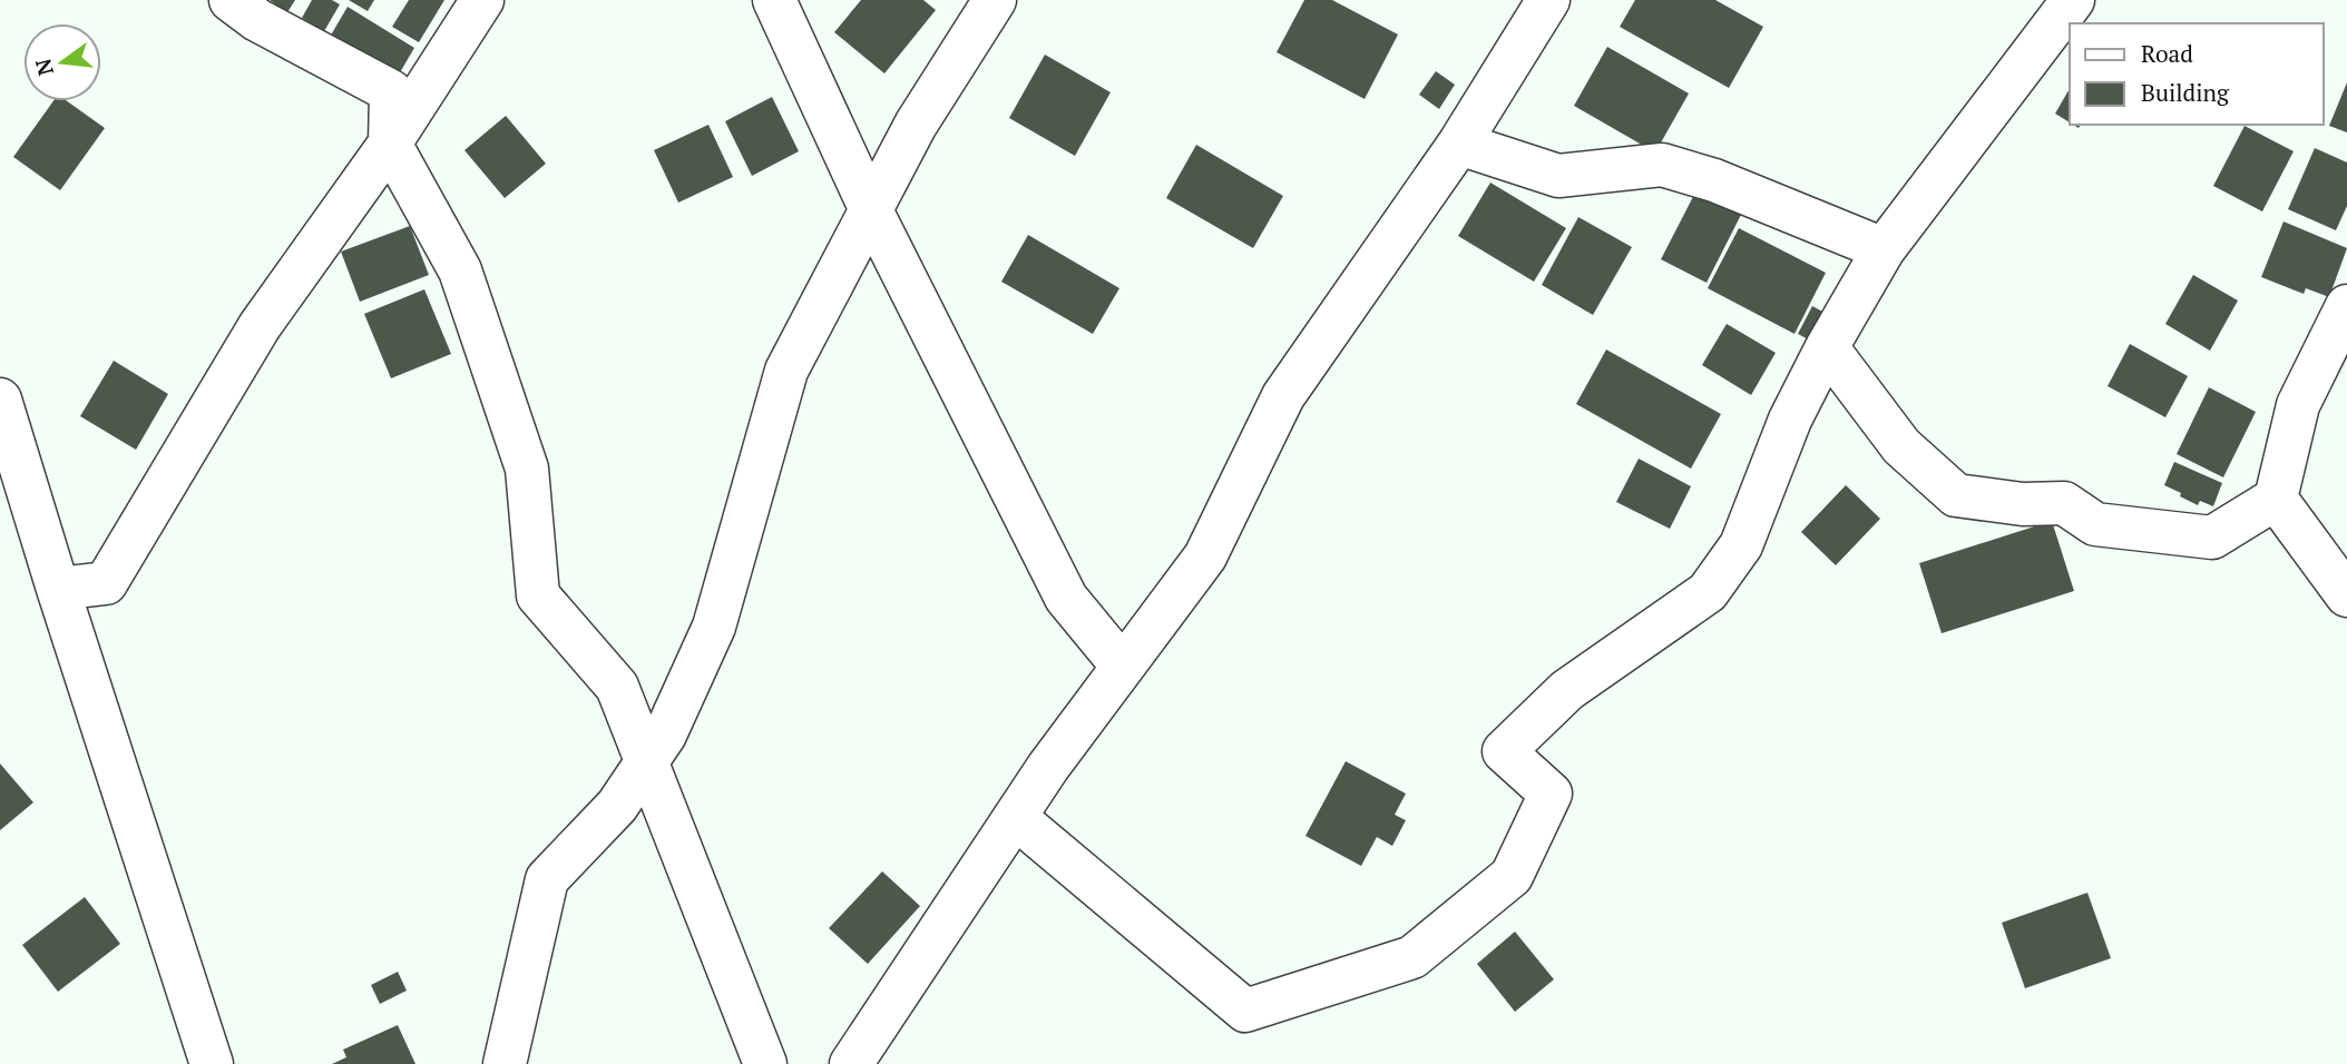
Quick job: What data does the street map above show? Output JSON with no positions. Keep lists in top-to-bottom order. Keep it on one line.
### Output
{"legend":["Road","Building"],"north":"left"}
